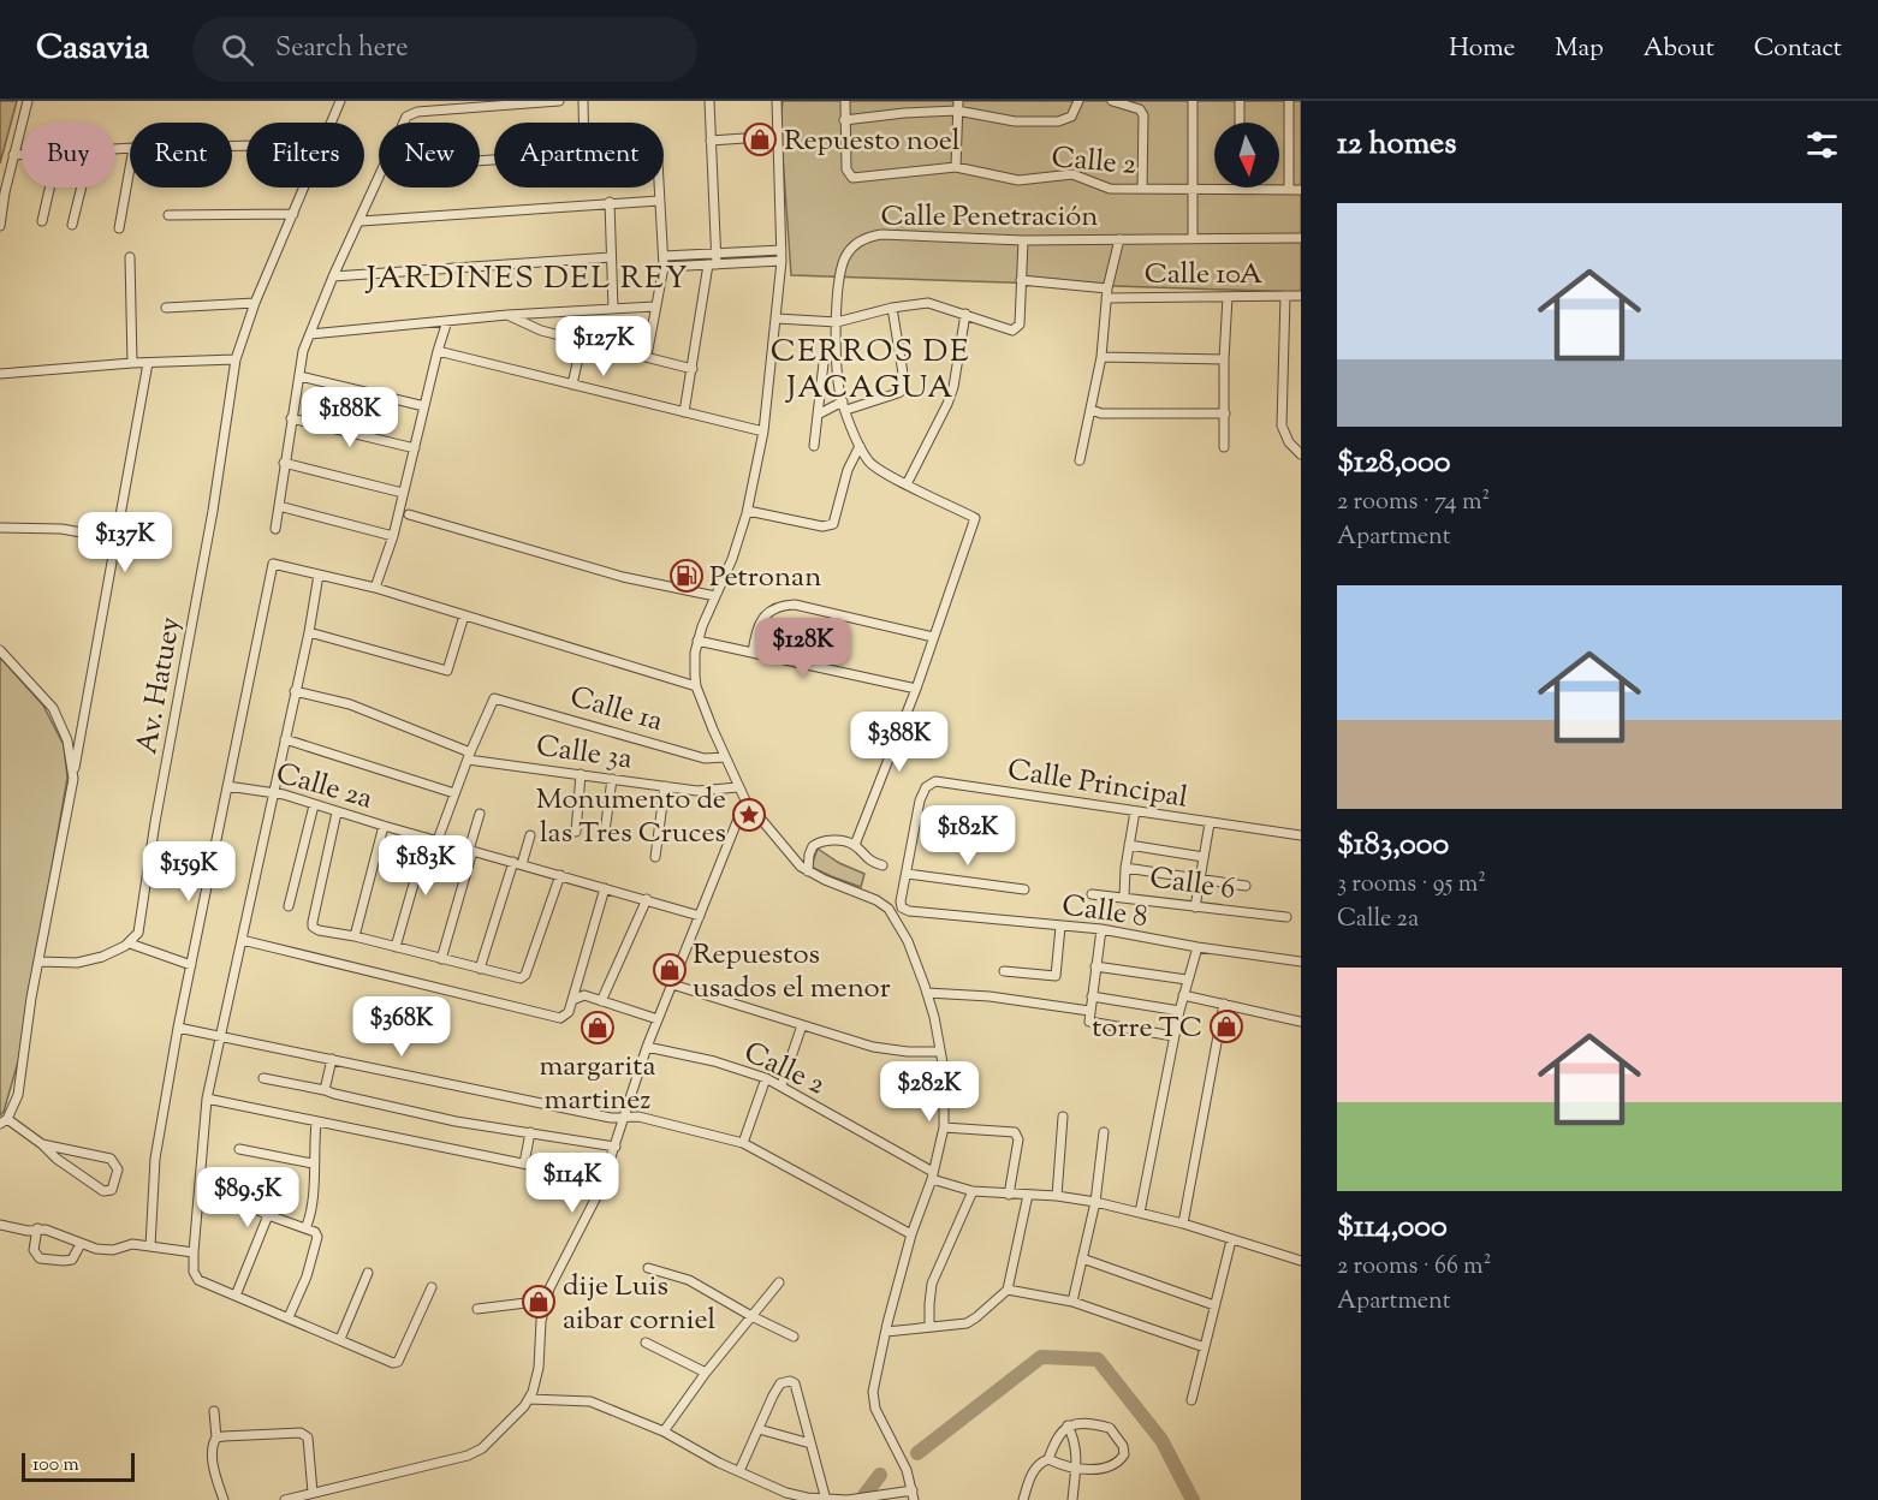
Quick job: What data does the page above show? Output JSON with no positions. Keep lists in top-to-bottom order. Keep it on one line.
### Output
{"streets":{"street":["Calle 2","Calle Penetración","Calle 10A","Av. Hatuey","Calle 1a","Calle 3a","Calle Principal","Calle 2a","Calle 6","Calle 8"]},"crossings":[["Calle 1a","Calle 3a"],["Calle Principal","Calle 8"]],"districts":["JARDINES DEL REY","CERROS DE JACAGUA"],"places":{"shop":["Repuesto noel","Repuestos usados el menor","torre TC","margarita martinez","dije Luis aibar corniel"],"fuel station":["Petronan"],"place":["Monumento de las Tres Cruces"]},"scale_bar":"100 m","north":"bottom","page":{"header":"Casavia","search":"Search here","nav":["Home","Map","About","Contact"],"heading":"12 homes","chip":["Buy","Rent","Filters","New","Apartment"],"list":[{"name":"$128,000","note":"2 rooms · 74 m² · Apartment"},{"name":"$183,000","note":"3 rooms · 95 m² · Calle 2a"},{"name":"$114,000","note":"2 rooms · 66 m² · Apartment"}],"price":["$127K","$188K","$137K","$128K","$388K","$182K","$183K","$159K","$368K","$282K","$114K","$89.5K"],"scale":"100 m"}}
